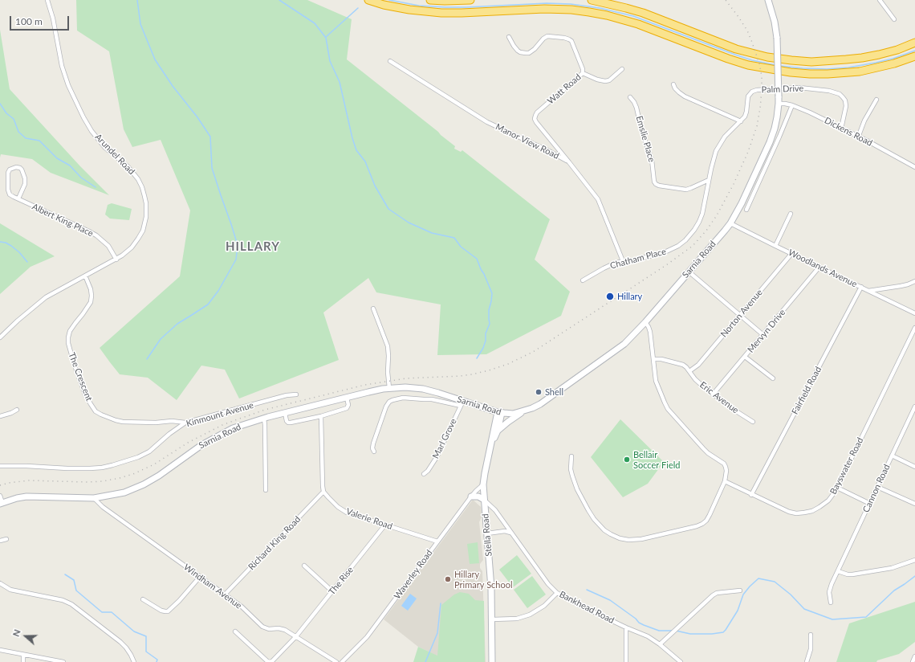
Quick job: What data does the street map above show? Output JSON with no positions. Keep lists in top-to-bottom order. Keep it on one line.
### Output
{"streets":{"main road":["Sarnia Road","Stella Road"],"street":["Watt Road","Palm Drive","Dickens Road","Emslie Place","Manor View Road","Arundel Road","Albert King Place","Chatham Place","Woodlands Avenue","Norton Avenue","Mervyn Drive","The Crescent","Fairfield Road","Eric Avenue","Kinmount Avenue","Marl Grove","Bayswater Road","Cannon Road","Valerie Road","Richard King Road","Waverley Road","The Rise","Windham Avenue","Bankhead Road"]},"crossings":[["Watt Road","Manor View Road"],["Palm Drive","Dickens Road"],["Palm Drive","Emslie Place"],["Palm Drive","Chatham Place"],["Dickens Road","Sarnia Road"],["Emslie Place","Chatham Place"],["Manor View Road","Chatham Place"],["Arundel Road","Albert King Place"],["Arundel Road","The Crescent"],["Sarnia Road","Woodlands Avenue"],["Sarnia Road","Marl Grove"],["Sarnia Road","Stella Road"],["Sarnia Road","Windham Avenue"],["Woodlands Avenue","Norton Avenue"],["Woodlands Avenue","Mervyn Drive"],["Woodlands Avenue","Fairfield Road"],["Norton Avenue","Eric Avenue"],["Mervyn Drive","Eric Avenue"],["The Crescent","Kinmount Avenue"],["Fairfield Road","Bayswater Road"],["Valerie Road","Richard King Road"],["Valerie Road","Waverley Road"],["Valerie Road","The Rise"],["Stella Road","Waverley Road"],["Stella Road","Bankhead Road"],["Richard King Road","Windham Avenue"],["The Rise","Windham Avenue"]],"districts":["HILLARY"],"places":["Hillary","Shell","Bellair Soccer Field","Hillary Primary School"],"scale_bar":"100 m","north":"left"}
